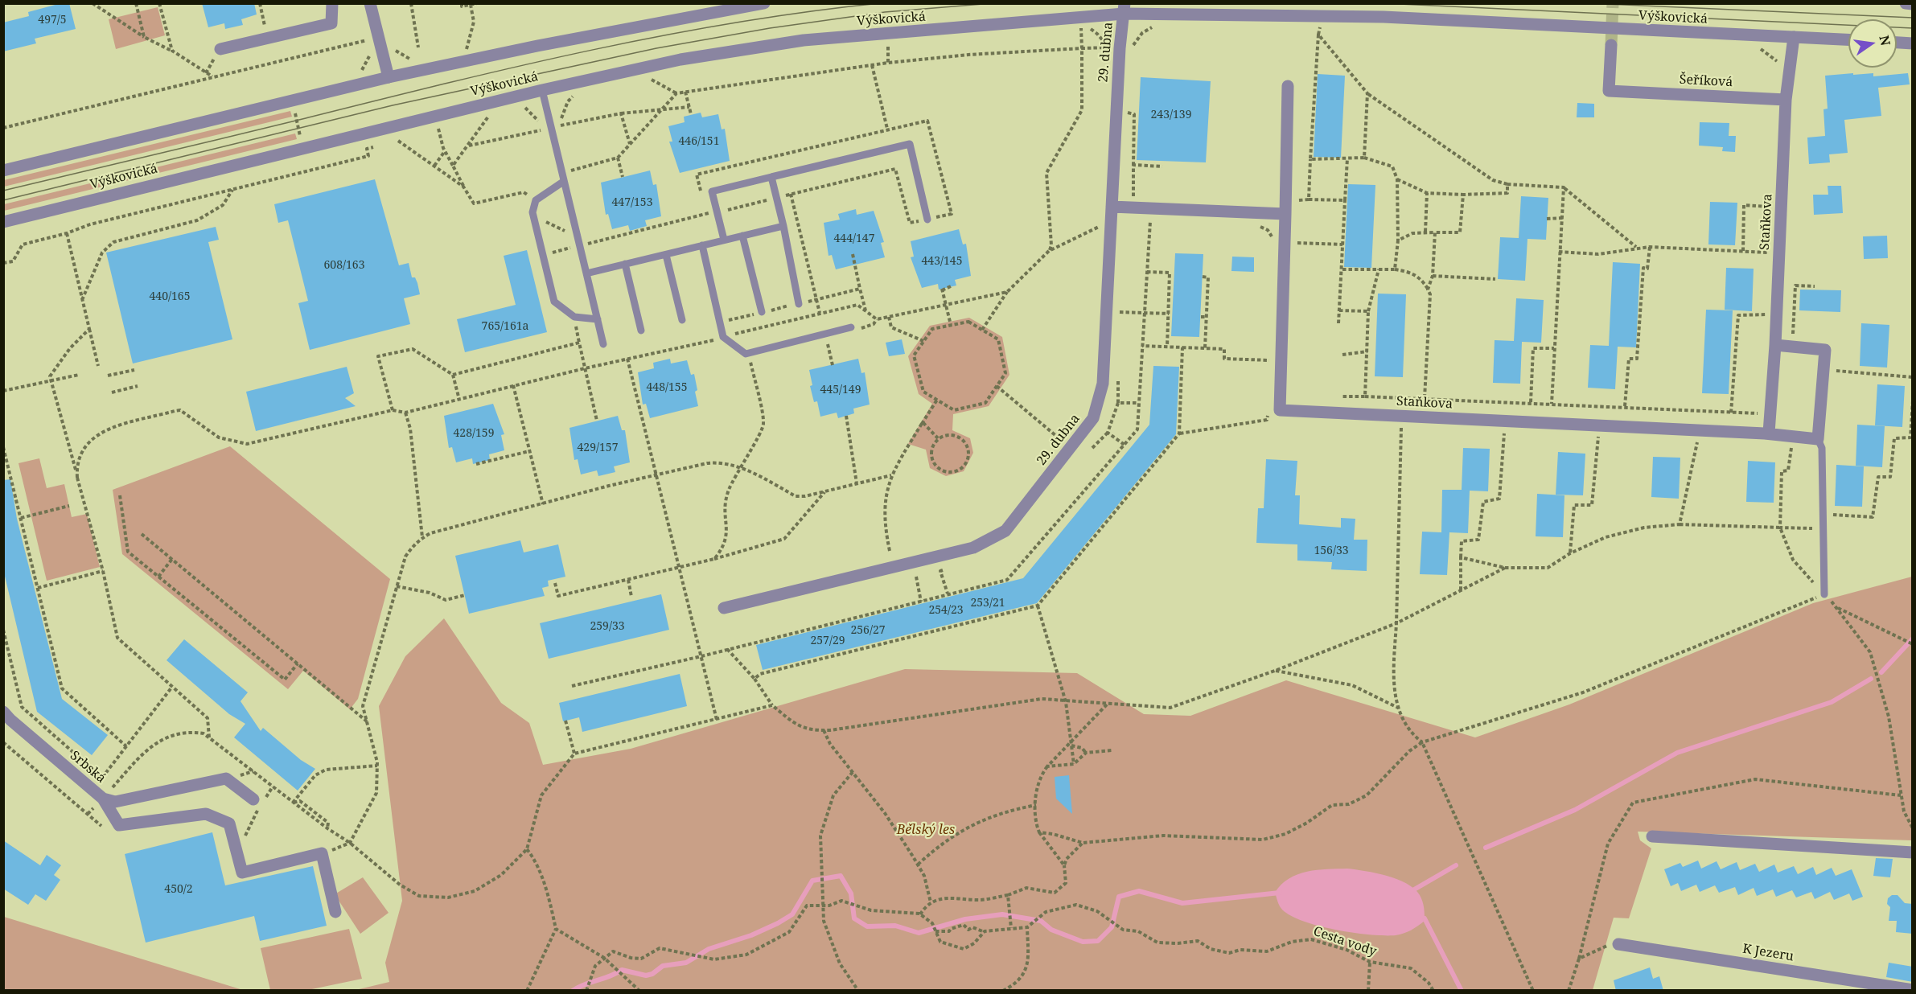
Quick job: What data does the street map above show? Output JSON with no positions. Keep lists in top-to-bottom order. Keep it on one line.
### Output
{"streets":{"street":["Výškovická","29. dubna","Šeříková","Staňkova","Srbská","K Jezeru"],"path":["Cesta vody"]},"crossings":[["Výškovická","29. dubna"],["Šeříková","Staňkova"]],"parks":["Bělský les"],"house_numbers":["497/5","243/139","446/151","447/153","444/147","443/145","608/163","440/165","765/161a","448/155","445/149","428/159","429/157","156/33","253/21","254/23","259/33","256/27","257/29","450/2"],"north":"right"}
